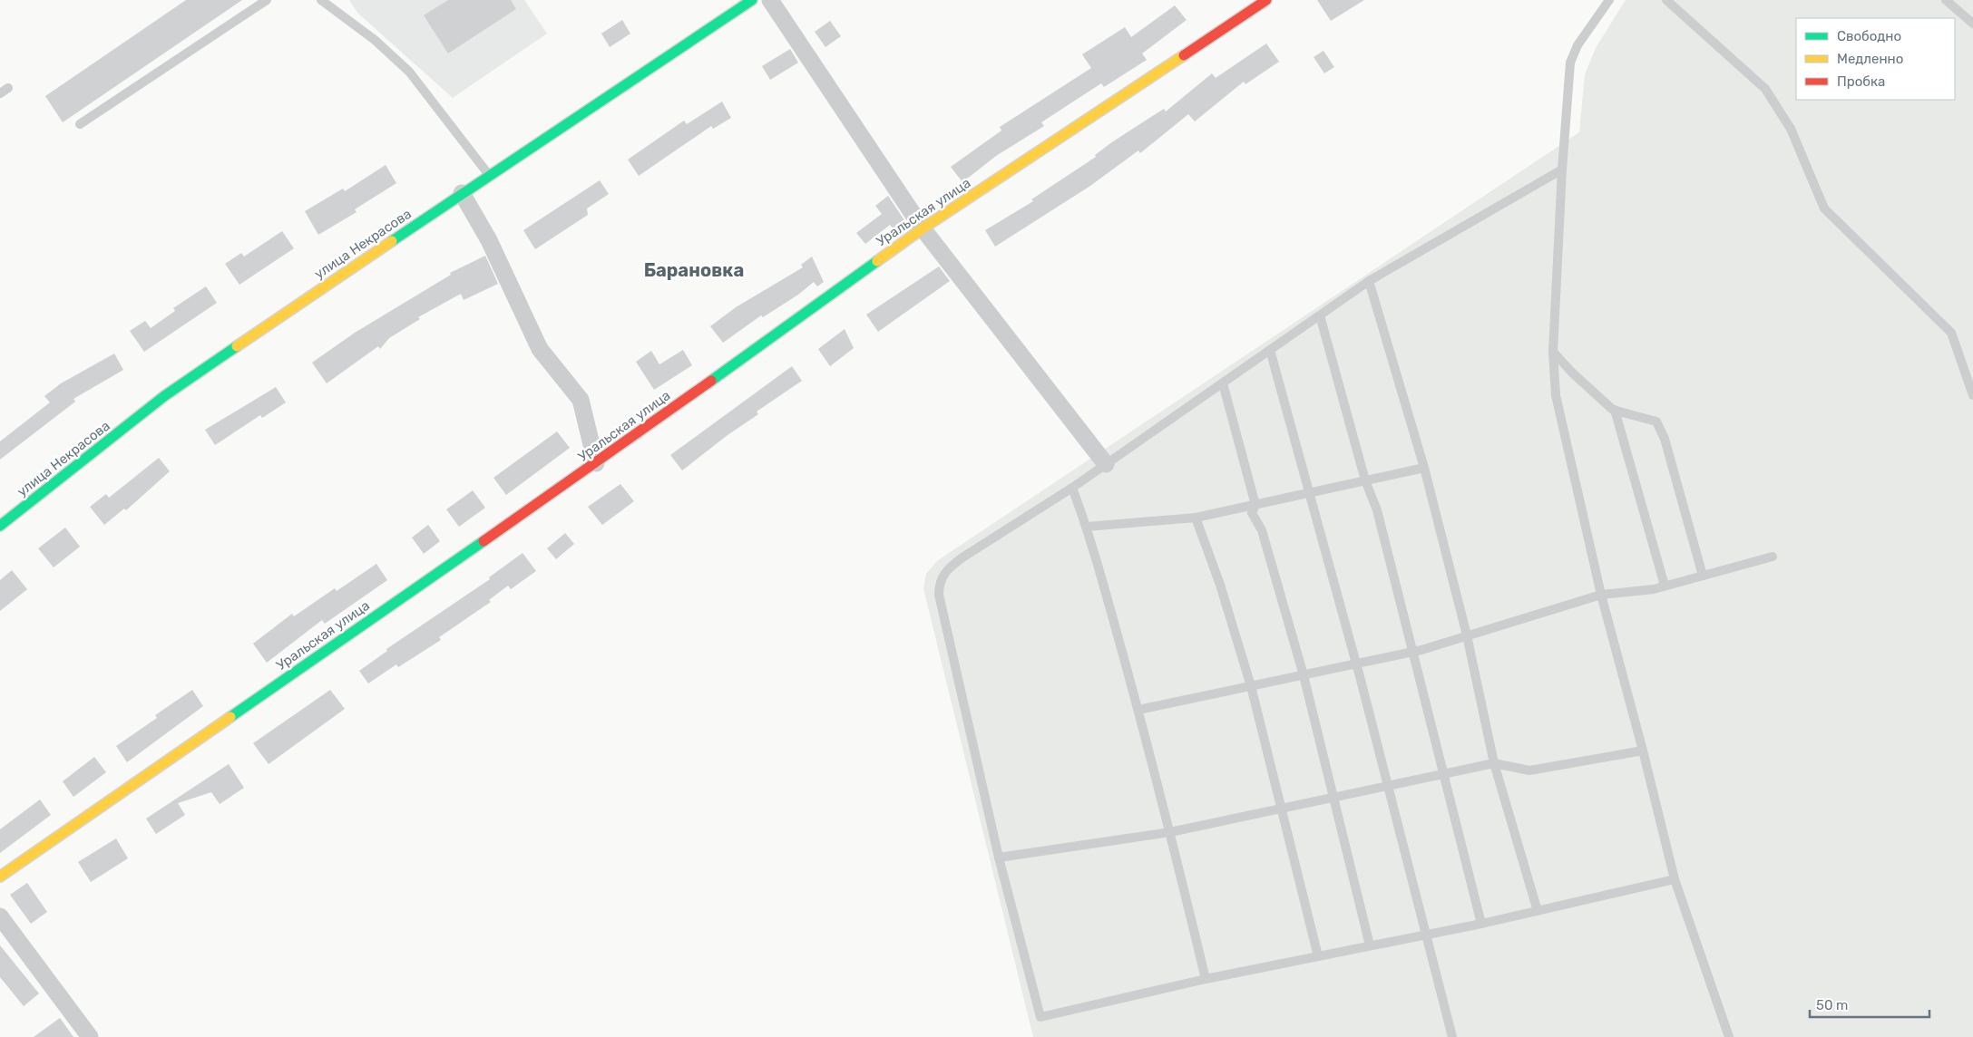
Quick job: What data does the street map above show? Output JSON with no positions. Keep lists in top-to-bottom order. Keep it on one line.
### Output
{"streets":{"street":["Уральская улица","улица Некрасова"]},"districts":["Барановка"],"legend":["Свободно","Медленно","Пробка"],"scale_bar":"50 m"}
